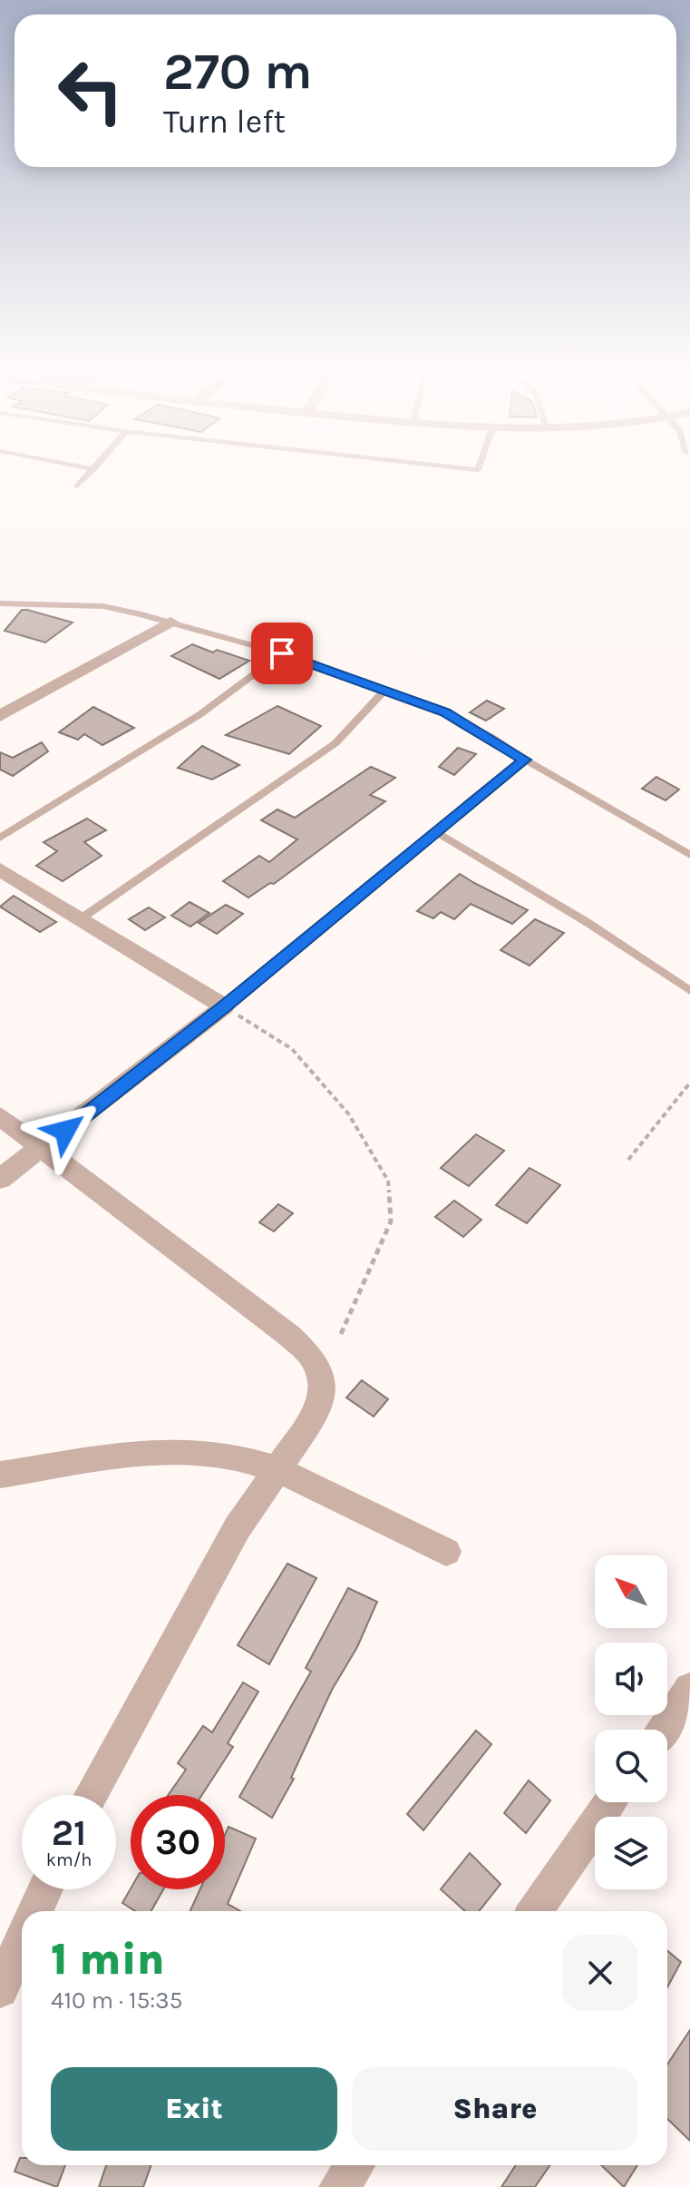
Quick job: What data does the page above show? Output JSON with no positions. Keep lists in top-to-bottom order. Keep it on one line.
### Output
{"north":"top left","page":{"turn":["270 m","Turn left"],"speed":"21 km/h","limit":"30","heading":["1 min","410 m · 15:35"],"buttons":["Exit","Share"]}}
